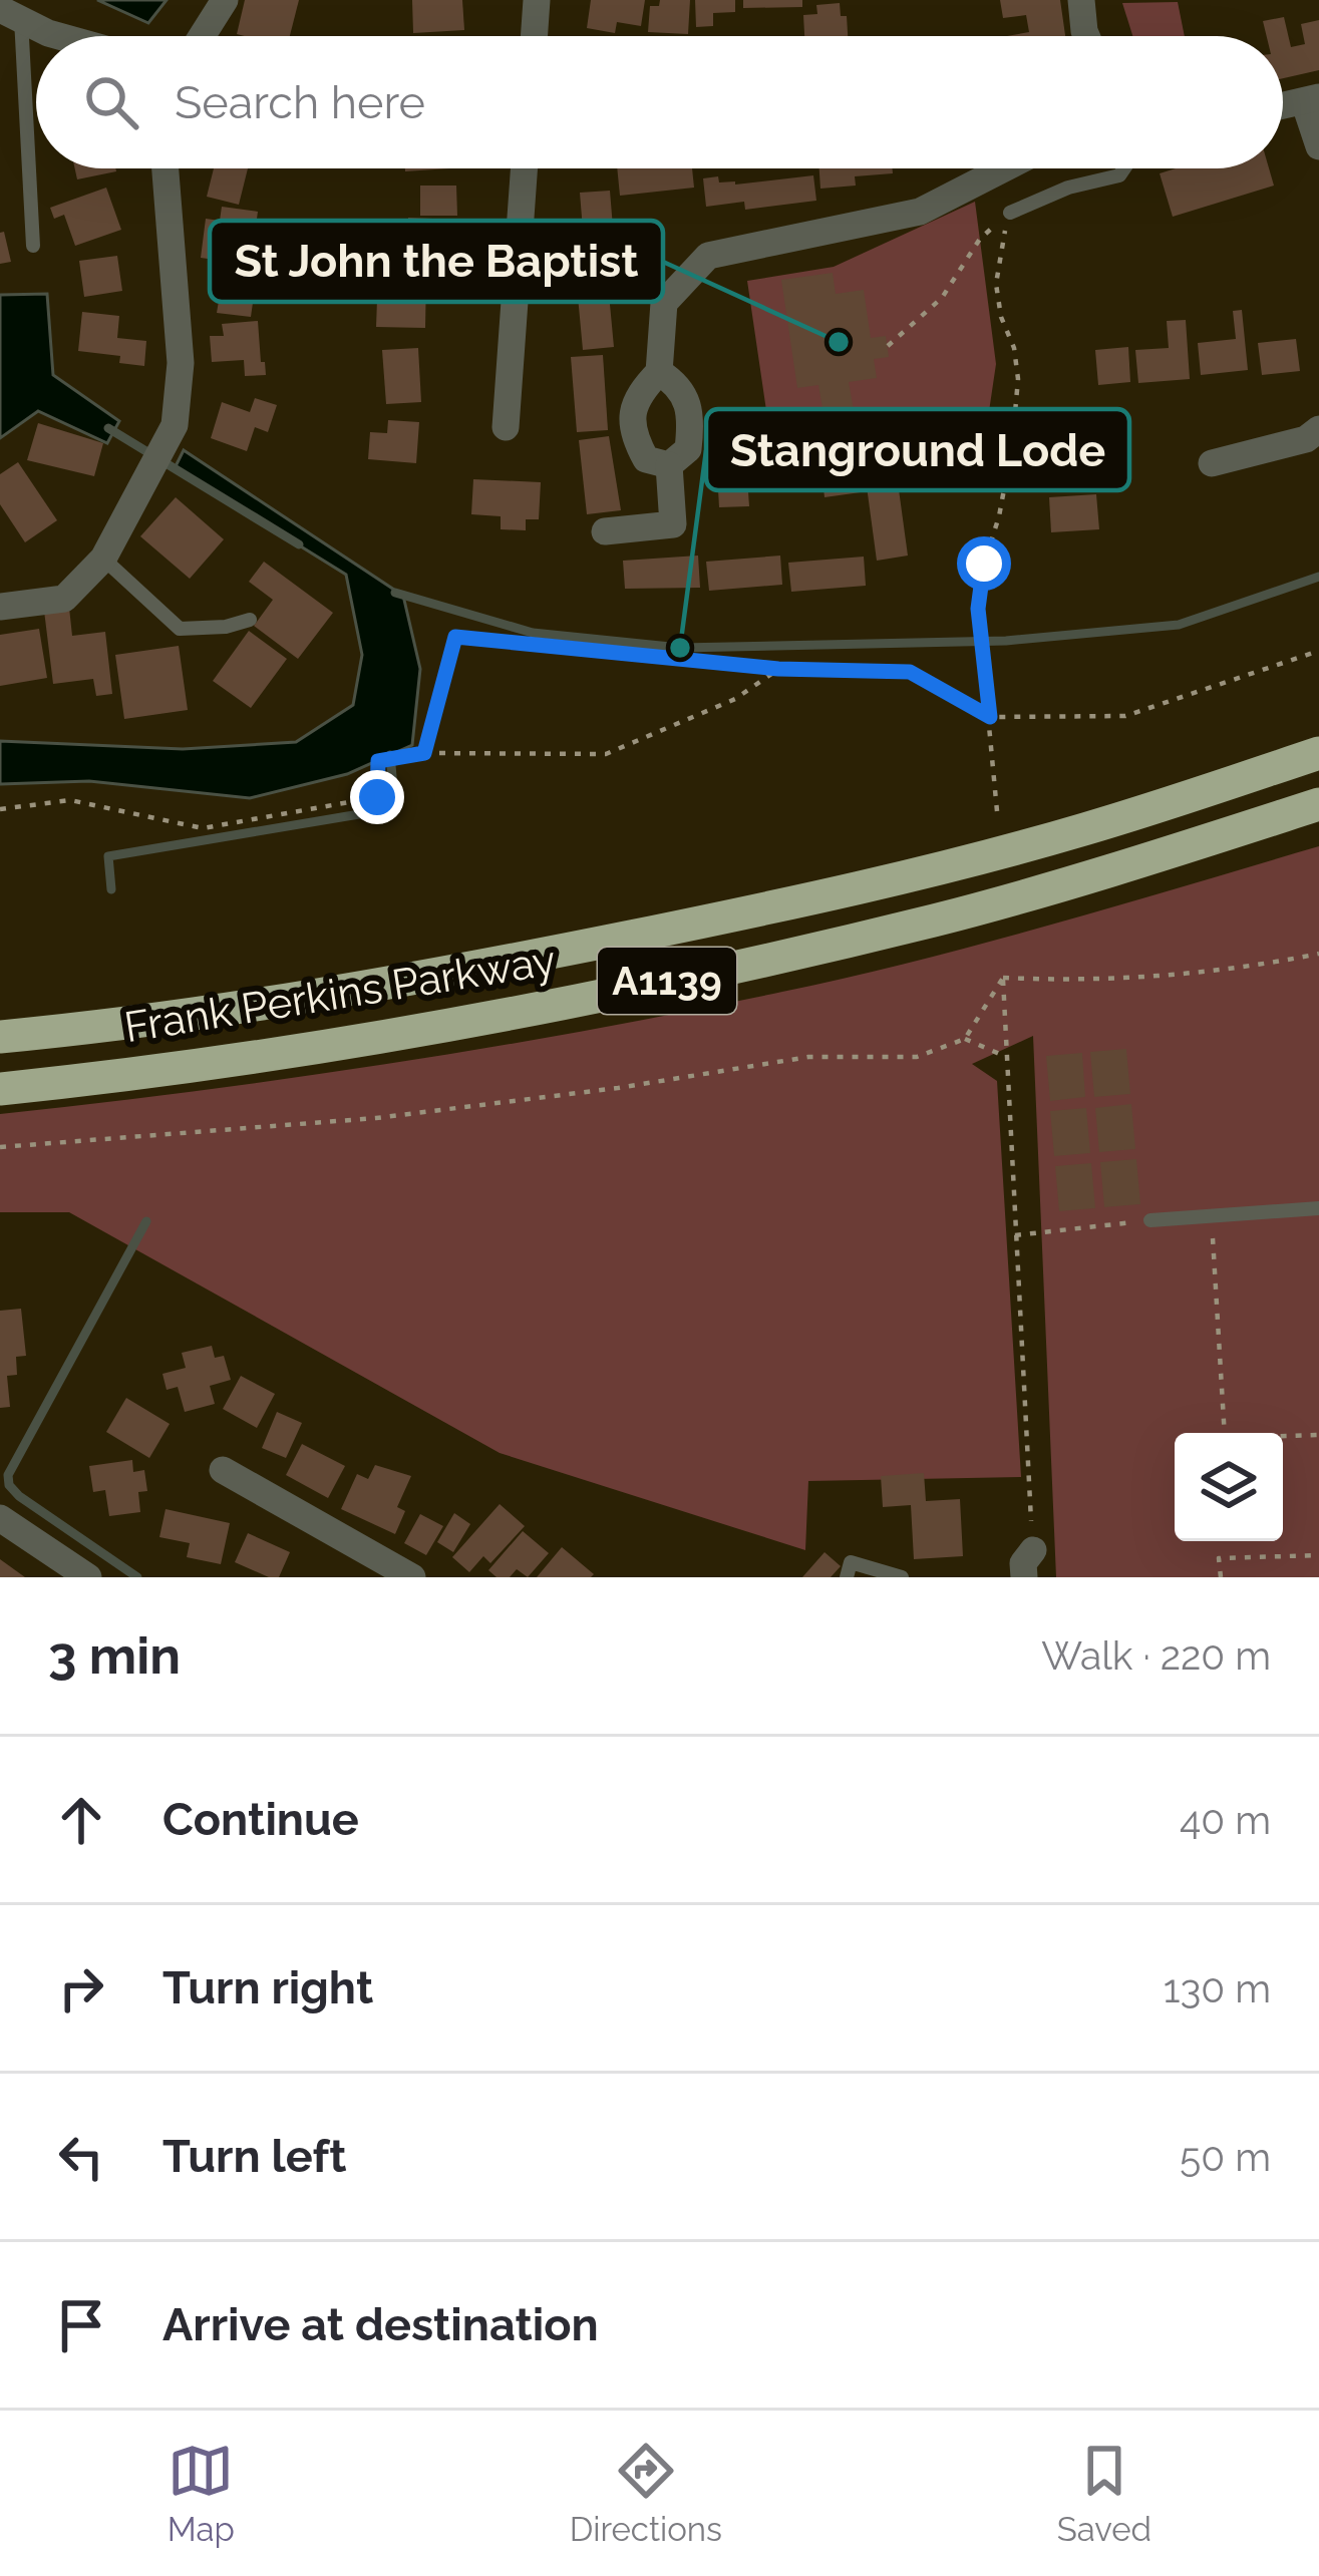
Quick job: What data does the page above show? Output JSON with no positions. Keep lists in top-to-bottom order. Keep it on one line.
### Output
{"streets":{"highway":["A1139","Frank Perkins Parkway"]},"places":["St John the Baptist","Stanground Lode"],"page":{"search":"Search here","heading":["3 min","Walk · 220 m"],"list":[["Continue","40 m"],["Turn right","130 m"],["Turn left","50 m"],"Arrive at destination"],"nav":["Map","Directions","Saved"]}}
